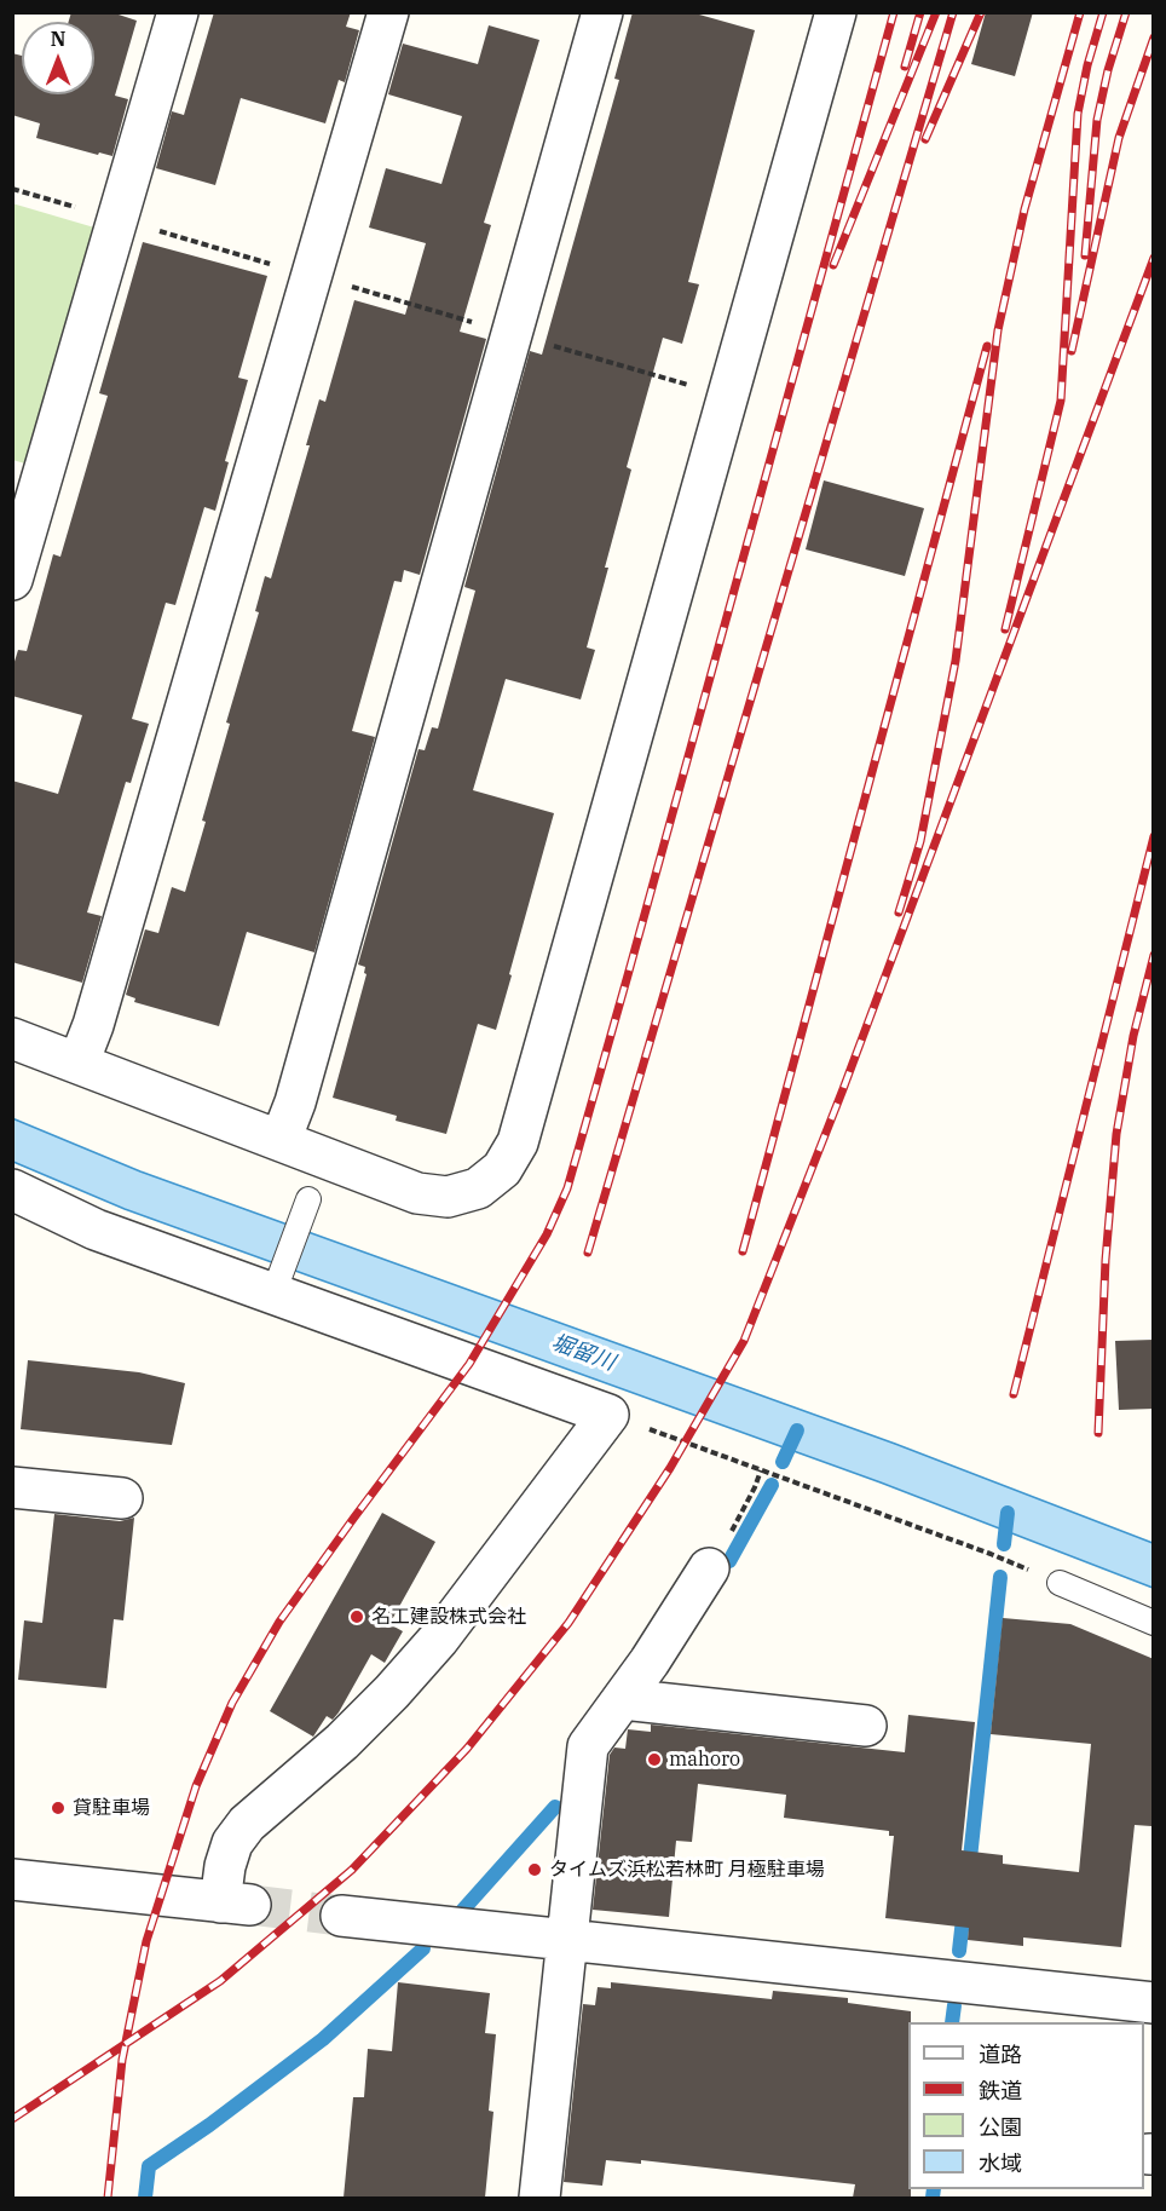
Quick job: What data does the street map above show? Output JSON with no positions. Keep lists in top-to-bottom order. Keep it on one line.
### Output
{"water":["堀留川"],"places":["名工建設株式会社","mahoro","貸駐車場","タイムズ浜松若林町 月極駐車場"],"legend":["道路","鉄道","公園","水域"],"north":"top"}
